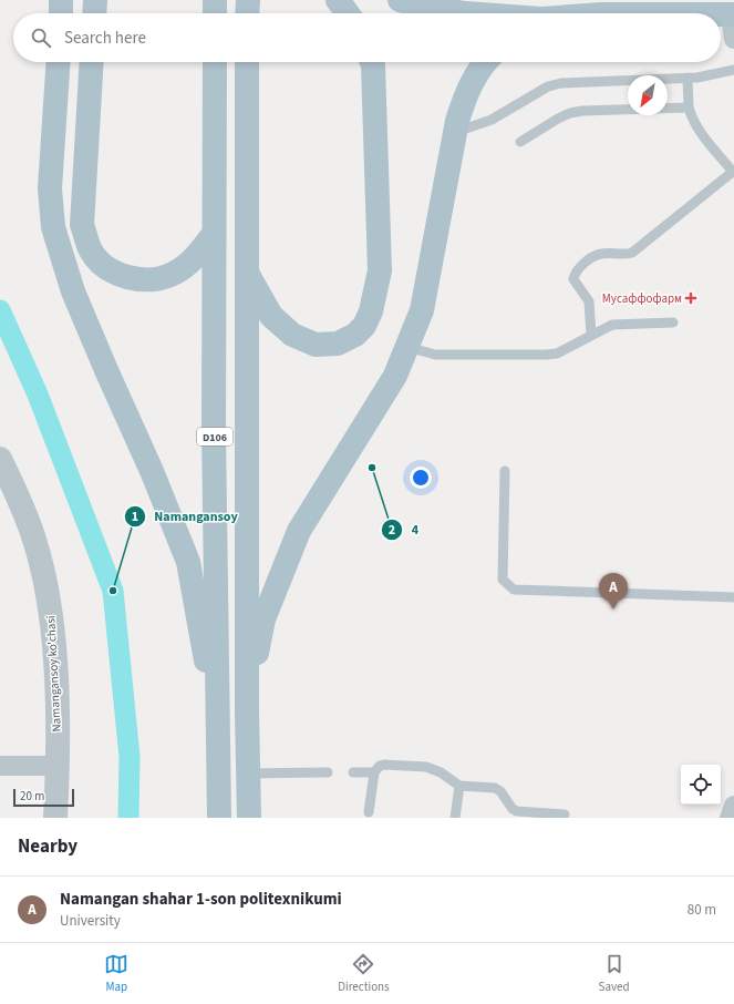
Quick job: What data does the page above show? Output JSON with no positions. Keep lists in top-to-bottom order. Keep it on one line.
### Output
{"streets":{"main road":["D106"],"street":["Namangansoy ko'chasi"]},"places":{"health":["Мусаффофарм"],"other":["4","Namangansoy"]},"scale_bar":"20 m","north":"bottom left","page":{"search":"Search here","pins":"A","scale":"20 m","heading":"Nearby","list":[{"mark":"A","name":"Namangan shahar 1-son politexnikumi","note":"University","value":"80 m"}],"nav":["Map","Directions","Saved"]}}
